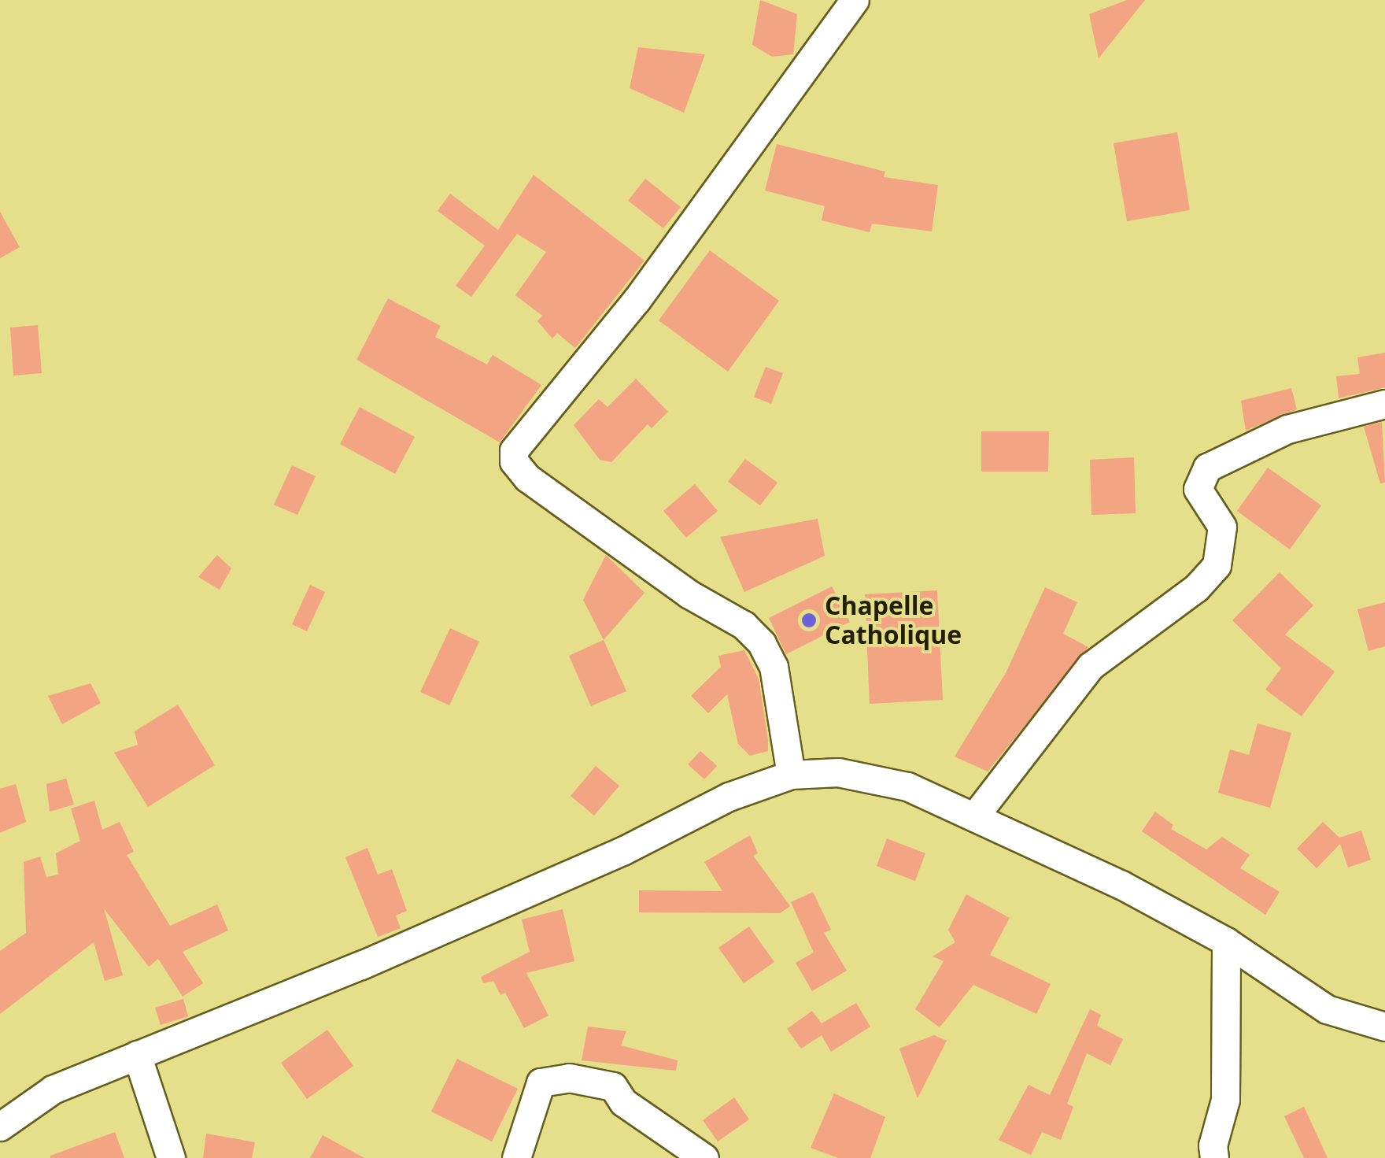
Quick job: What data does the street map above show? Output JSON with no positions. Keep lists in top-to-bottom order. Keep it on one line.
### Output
{"places":["Chapelle Catholique"]}
